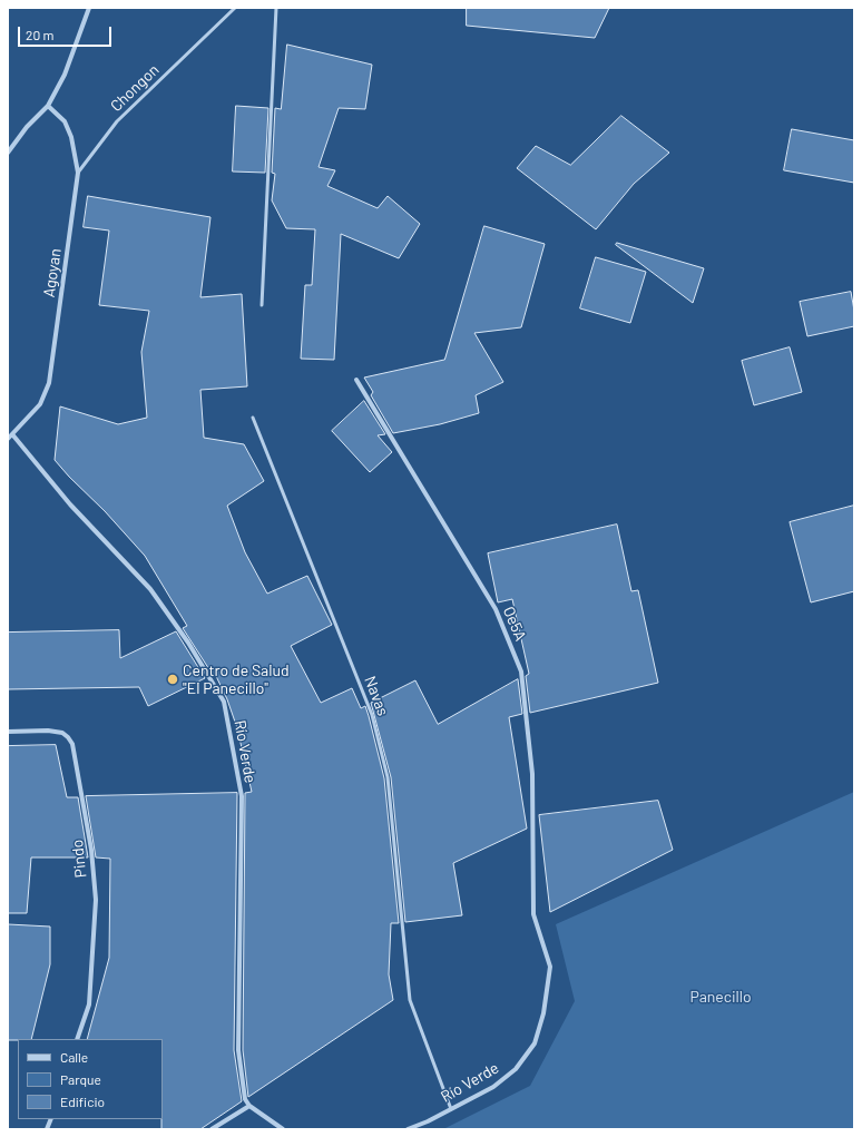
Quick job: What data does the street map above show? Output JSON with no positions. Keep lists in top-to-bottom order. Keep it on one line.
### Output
{"streets":{"street":["Agoyan","Oe5A","Río Verde","Pindo"],"lane":["Chongon","Navas"]},"crossings":[["Chongon","Agoyan"],["Agoyan","Río Verde"],["Oe5A","Río Verde"],["Navas","Río Verde"]],"parks":["Panecillo"],"places":["Centro de Salud \"El Panecillo\""],"legend":["Calle","Parque","Edificio"],"scale_bar":"20 m"}
